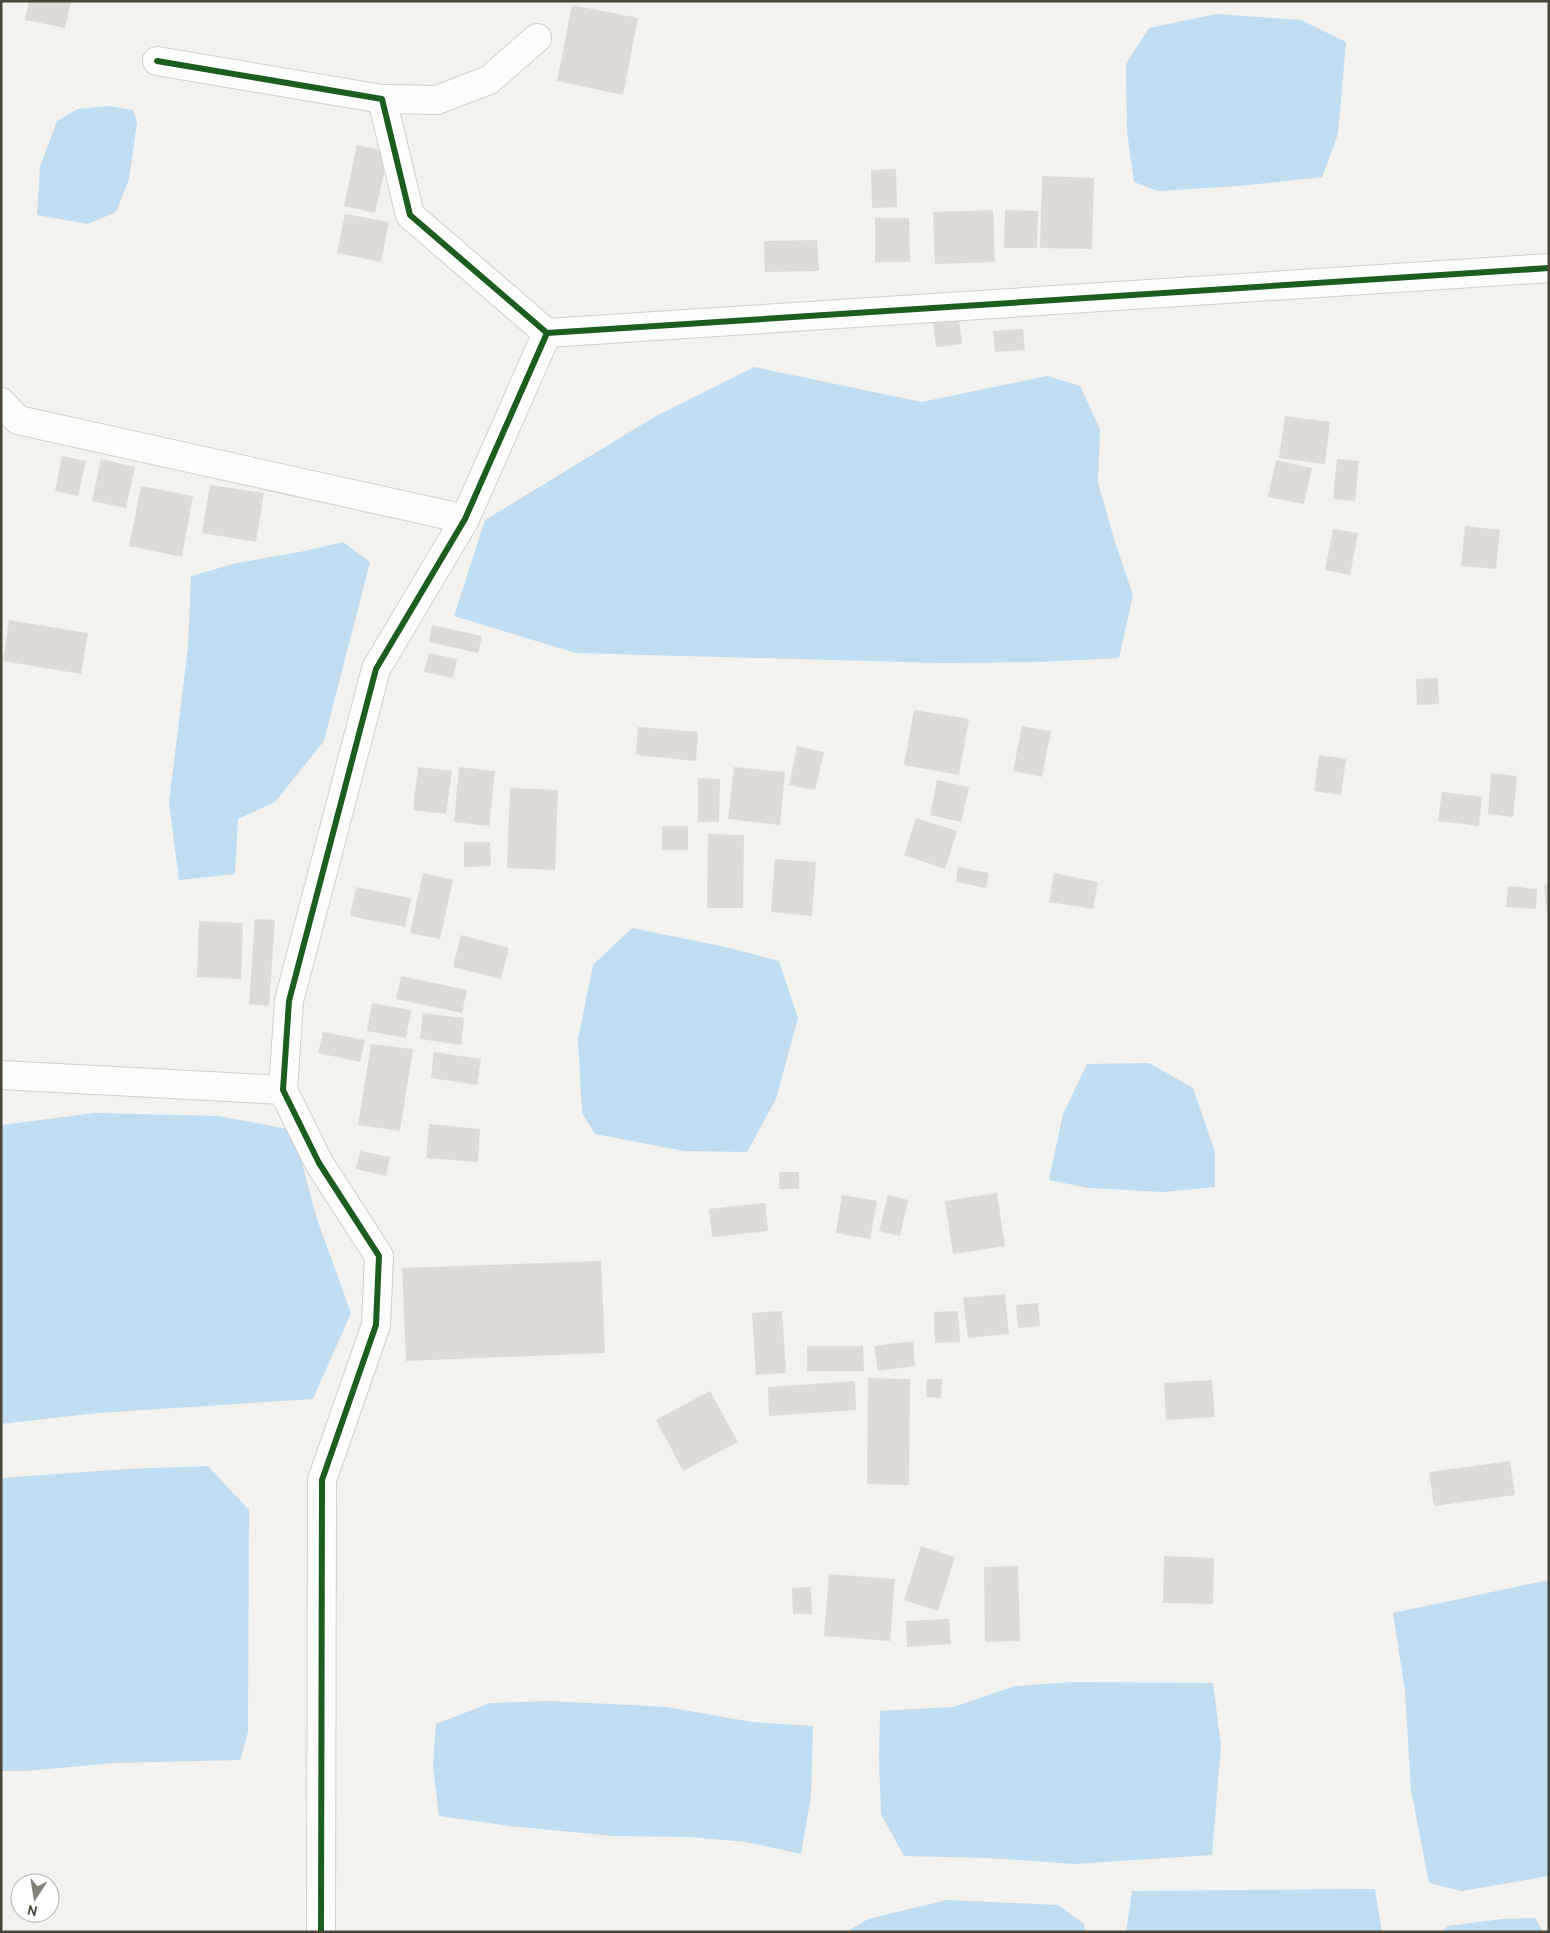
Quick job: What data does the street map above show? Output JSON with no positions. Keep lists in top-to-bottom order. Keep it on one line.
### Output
{"north":"bottom"}
